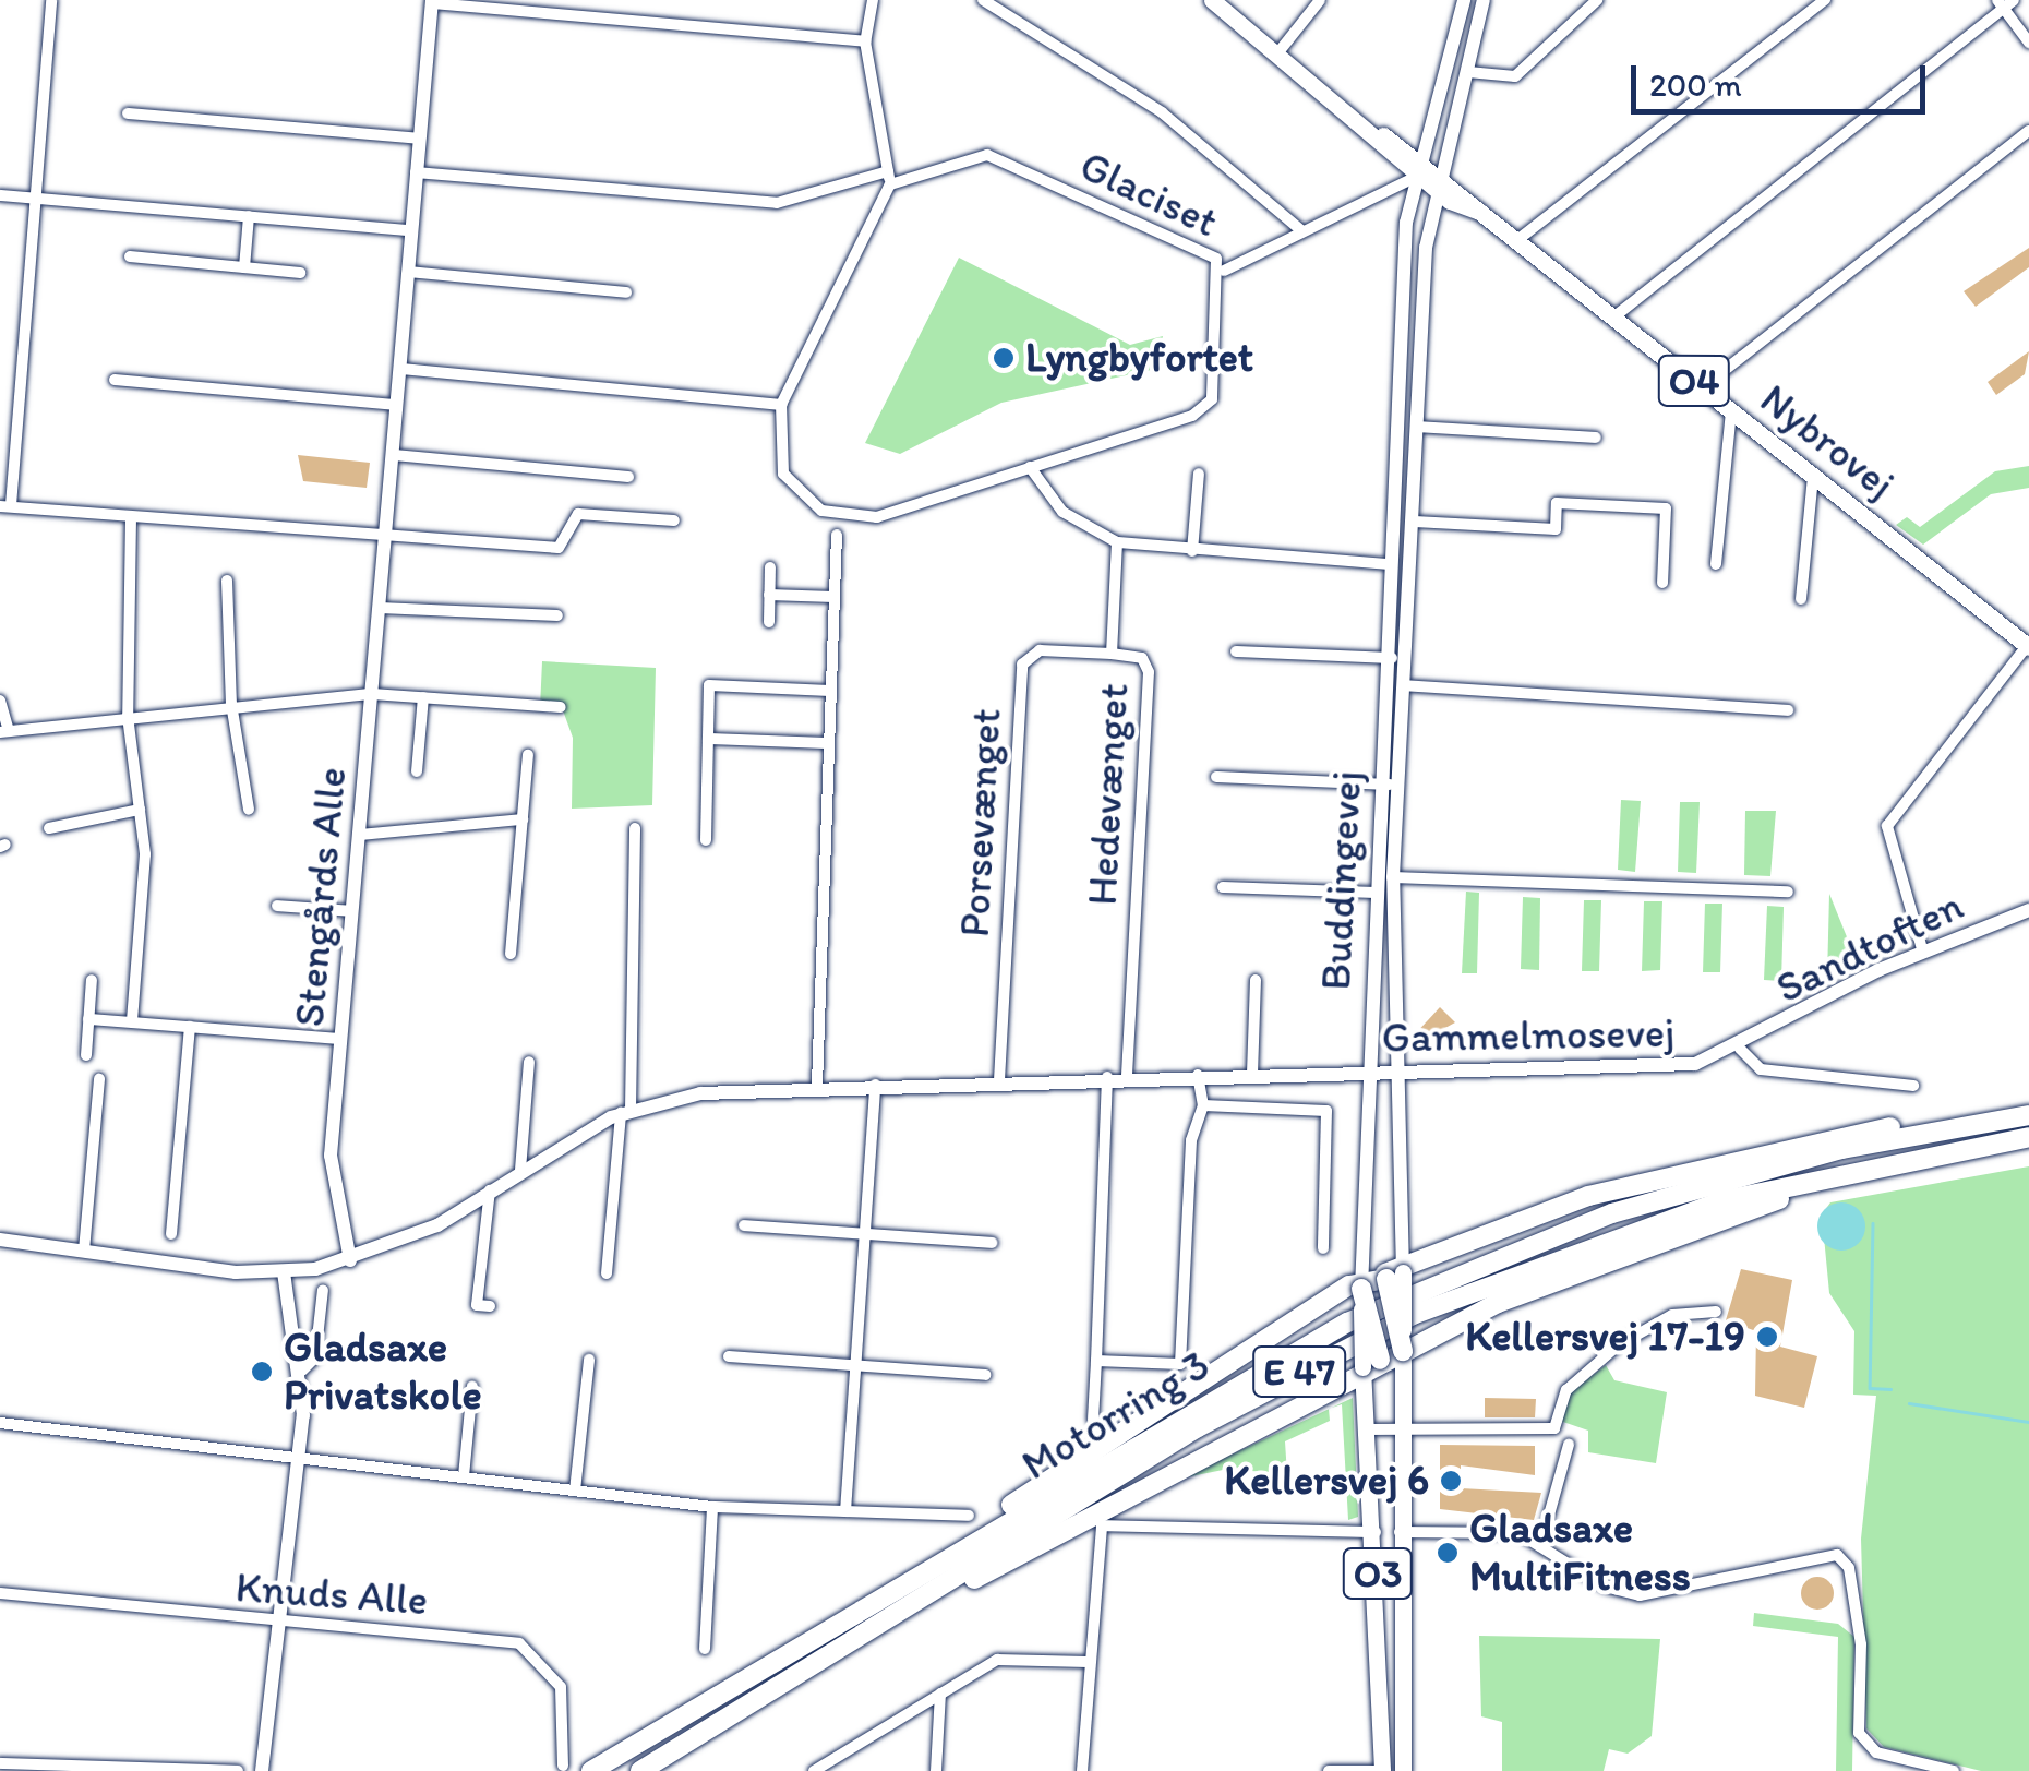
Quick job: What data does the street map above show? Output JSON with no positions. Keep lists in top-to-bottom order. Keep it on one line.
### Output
{"streets":{"highway":["E 47","Motorring 3"],"main road":["O4","Nybrovej","O3"],"street":["Glaciset","Hedevænget","Porsevænget","Buddingevej","Stengårds Alle","Sandtoften","Gammelmosevej","Knuds Alle"]},"crossings":[["Nybrovej","Buddingevej"],["Hedevænget","Porsevænget"],["Hedevænget","Gammelmosevej"],["Porsevænget","Gammelmosevej"],["Buddingevej","Gammelmosevej"],["Stengårds Alle","Gammelmosevej"],["Sandtoften","Gammelmosevej"]],"places":["Lyngbyfortet","Kellersvej 17-19","Gladsaxe Privatskole","Kellersvej 6","Gladsaxe MultiFitness"],"scale_bar":"200 m"}
